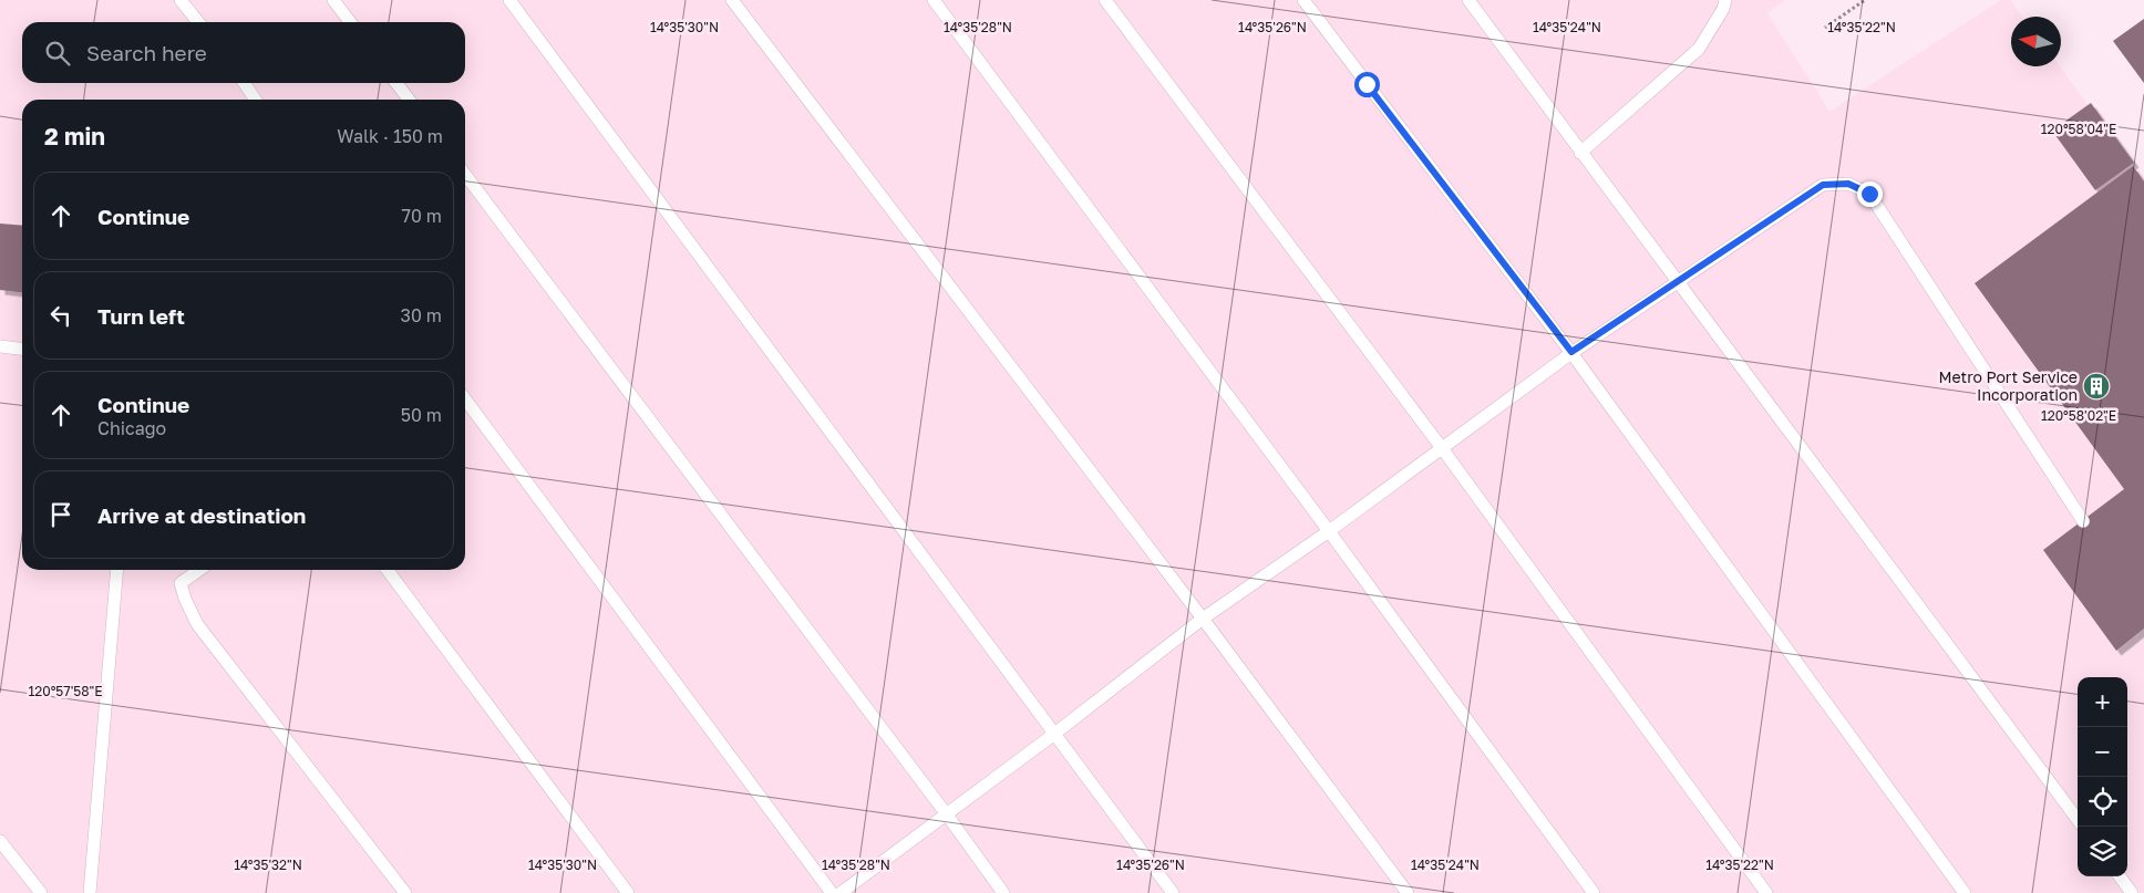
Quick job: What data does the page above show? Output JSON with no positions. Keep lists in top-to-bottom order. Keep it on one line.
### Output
{"places":{"building":["Metro Port Service Incorporation"]},"north":"left","page":{"search":"Search here","heading":["2 min","Walk · 150 m"],"list":[["Continue","70 m"],["Turn left","30 m"],["Continue","Chicago","50 m"],"Arrive at destination"],"map_buttons":["+","−"]},"coordinates":["14°35'30\"N","14°35'28\"N","14°35'26\"N","14°35'24\"N","14°35'22\"N","120°58'04\"E","120°58'02\"E","120°57'58\"E","14°35'32\"N"]}
